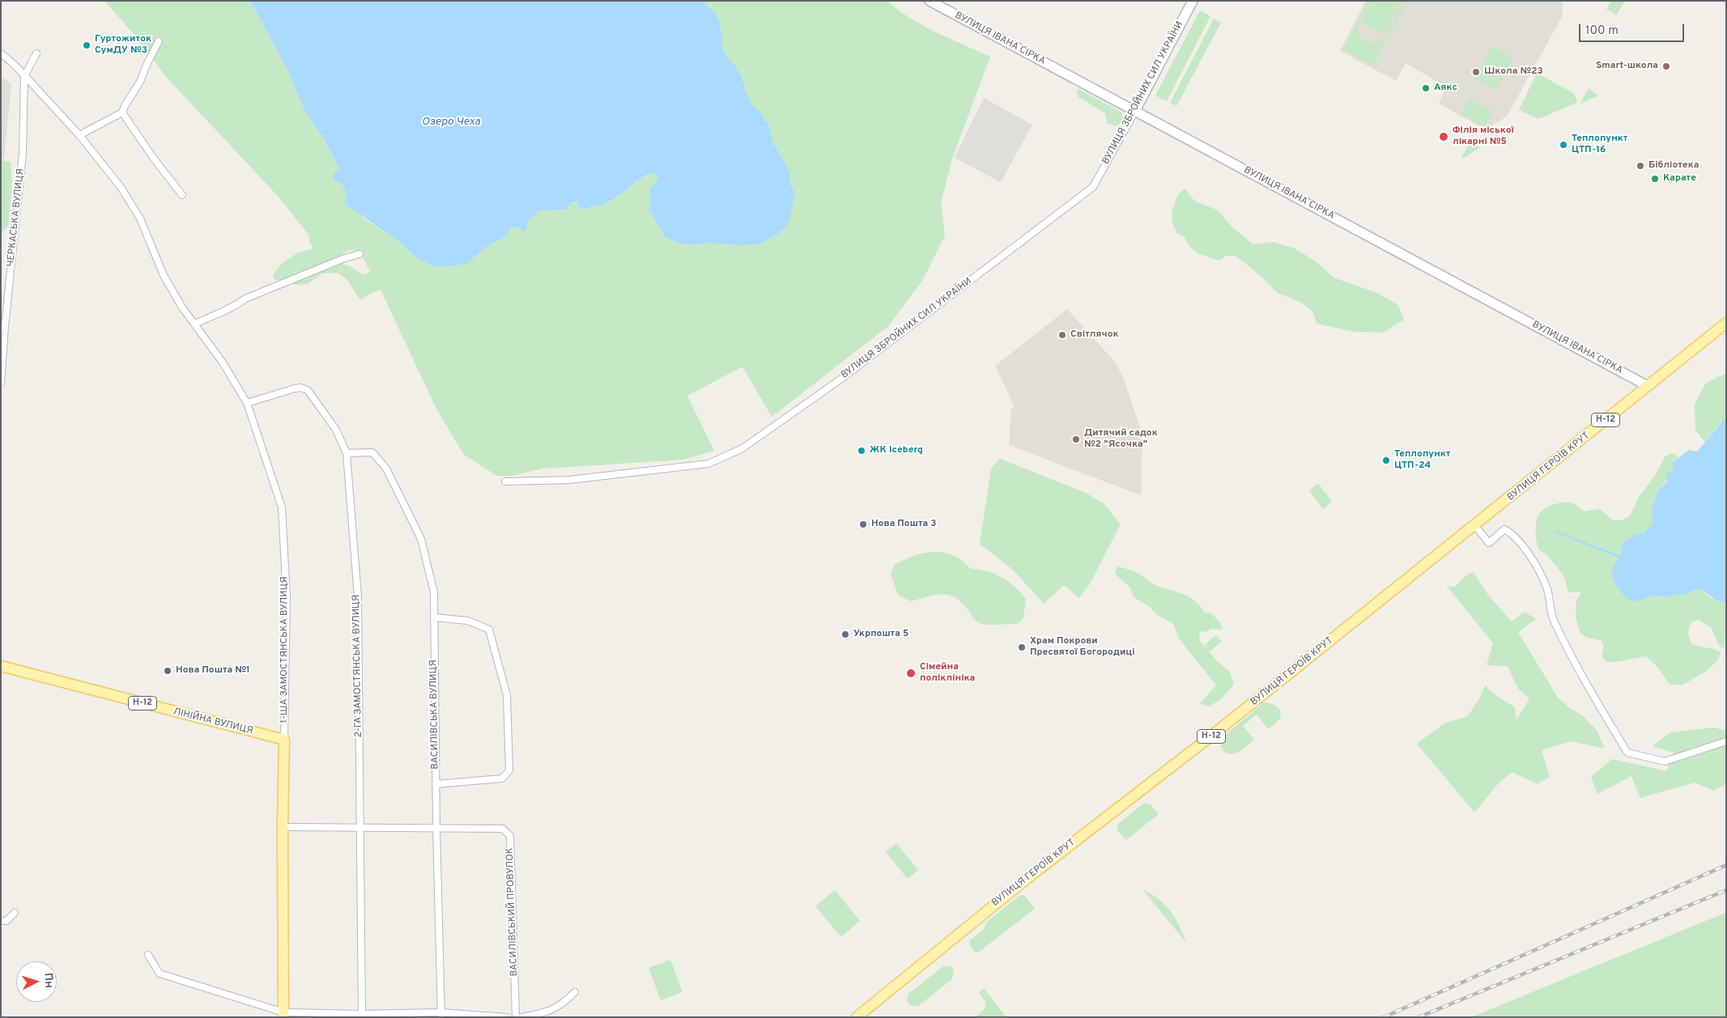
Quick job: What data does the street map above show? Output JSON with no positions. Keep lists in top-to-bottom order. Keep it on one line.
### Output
{"streets":{"main road":["Н-12","ВУЛИЦЯ ГЕРОЇВ КРУТ","1-ША ЗАМОСТЯНСЬКА ВУЛИЦЯ","ЛІНІЙНА ВУЛИЦЯ"],"street":["ВУЛИЦЯ ІВАНА СІРКА","ВУЛИЦЯ ЗБРОЙНИХ СИЛ УКРАЇНИ","ЧЕРКАСЬКА ВУЛИЦЯ","2-ГА ЗАМОСТЯНСЬКА ВУЛИЦЯ","ВАСИЛІВСЬКА ВУЛИЦЯ","ВАСИЛІВСЬКИЙ ПРОВУЛОК"]},"crossings":[["ВУЛИЦЯ ІВАНА СІРКА","ВУЛИЦЯ ЗБРОЙНИХ СИЛ УКРАЇНИ"],["ВУЛИЦЯ ІВАНА СІРКА","ВУЛИЦЯ ГЕРОЇВ КРУТ"],["ЧЕРКАСЬКА ВУЛИЦЯ","1-ША ЗАМОСТЯНСЬКА ВУЛИЦЯ"],["1-ША ЗАМОСТЯНСЬКА ВУЛИЦЯ","2-ГА ЗАМОСТЯНСЬКА ВУЛИЦЯ"],["1-ША ЗАМОСТЯНСЬКА ВУЛИЦЯ","ЛІНІЙНА ВУЛИЦЯ"],["1-ША ЗАМОСТЯНСЬКА ВУЛИЦЯ","ВАСИЛІВСЬКИЙ ПРОВУЛОК"],["2-ГА ЗАМОСТЯНСЬКА ВУЛИЦЯ","ВАСИЛІВСЬКА ВУЛИЦЯ"],["2-ГА ЗАМОСТЯНСЬКА ВУЛИЦЯ","ВАСИЛІВСЬКИЙ ПРОВУЛОК"],["ВАСИЛІВСЬКА ВУЛИЦЯ","ВАСИЛІВСЬКИЙ ПРОВУЛОК"]],"water":["Озеро Чеха"],"places":["Гуртожиток СумДУ №3","Smart-школа","Школа №23","Аякс","Філія міської лікарні №5","Теплопункт ЦТП-16","Бібліотека","Карате","Світлячок","Дитячий садок №2 \"Ясочка\"","ЖК Iceberg","Теплопункт ЦТП-24","Нова Пошта 3","Укрпошта 5","Храм Покрови Пресвятої Богородиці","Нова Пошта №1","Сімейна поліклініка"],"scale_bar":"100 m","north":"right"}
